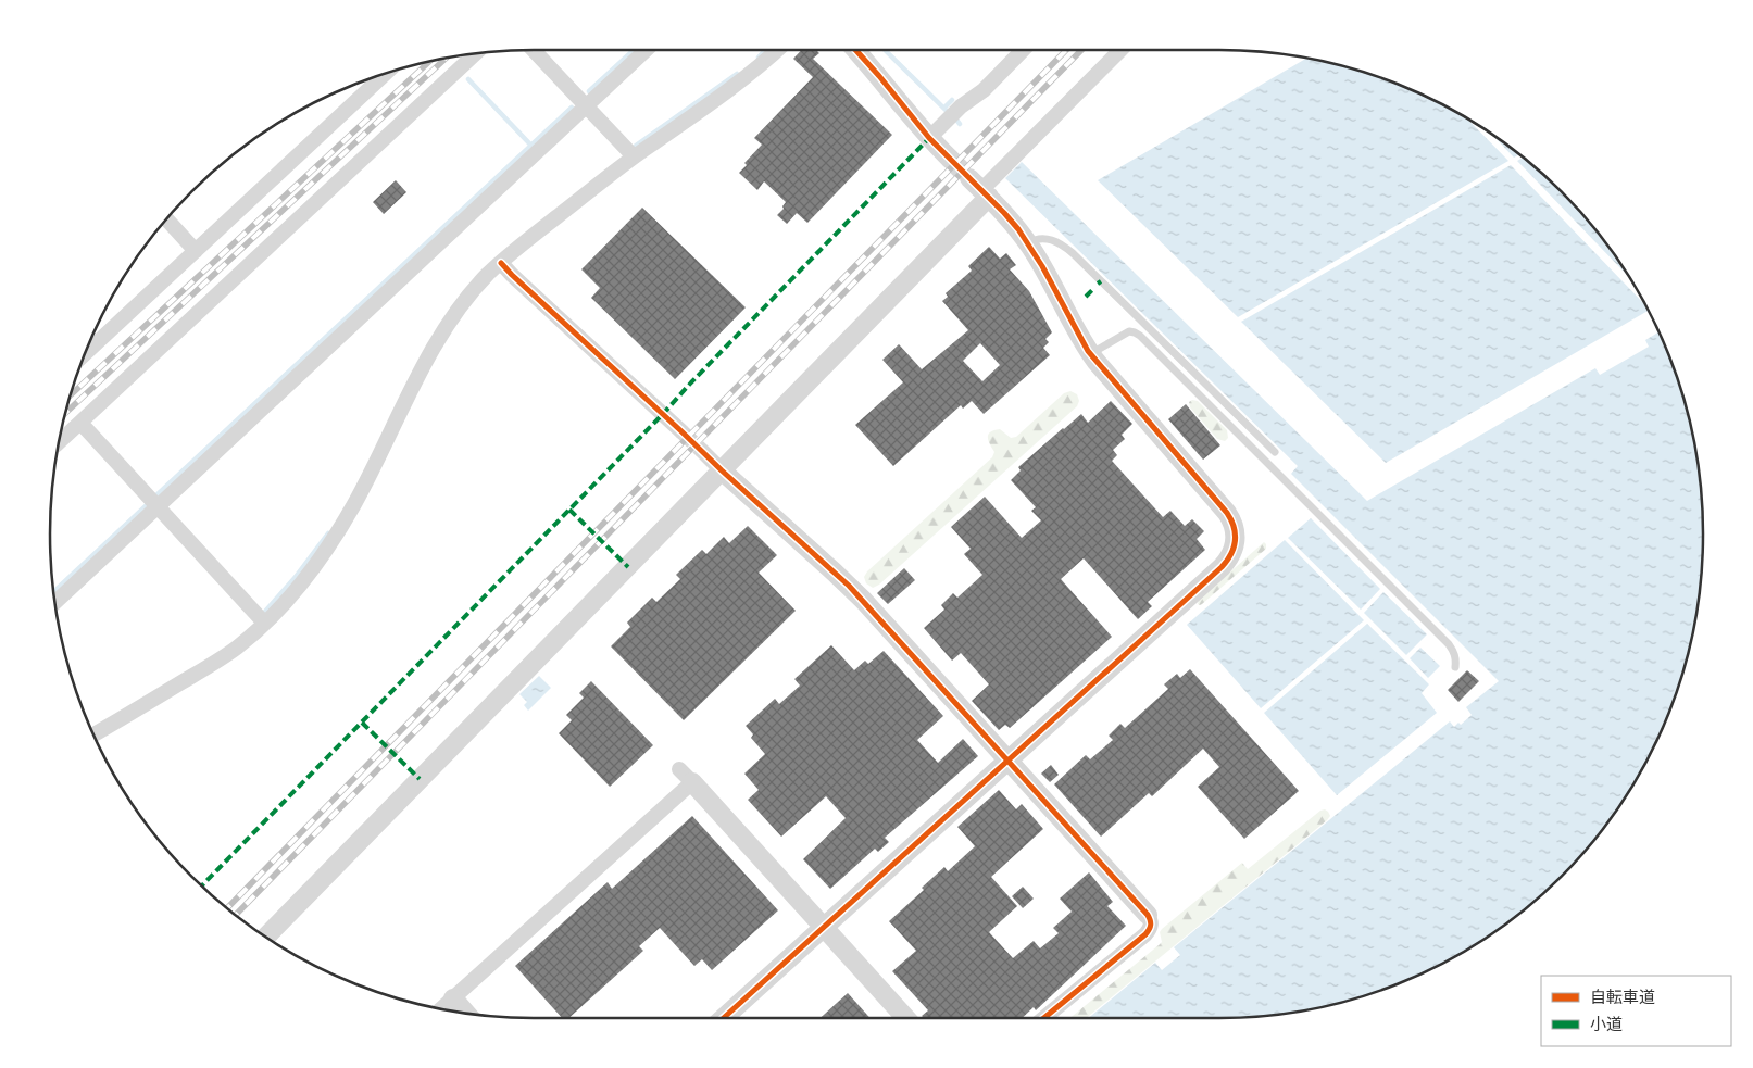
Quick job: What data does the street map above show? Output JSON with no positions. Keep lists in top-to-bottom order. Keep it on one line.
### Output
{"legend":["自転車道","小道"]}
